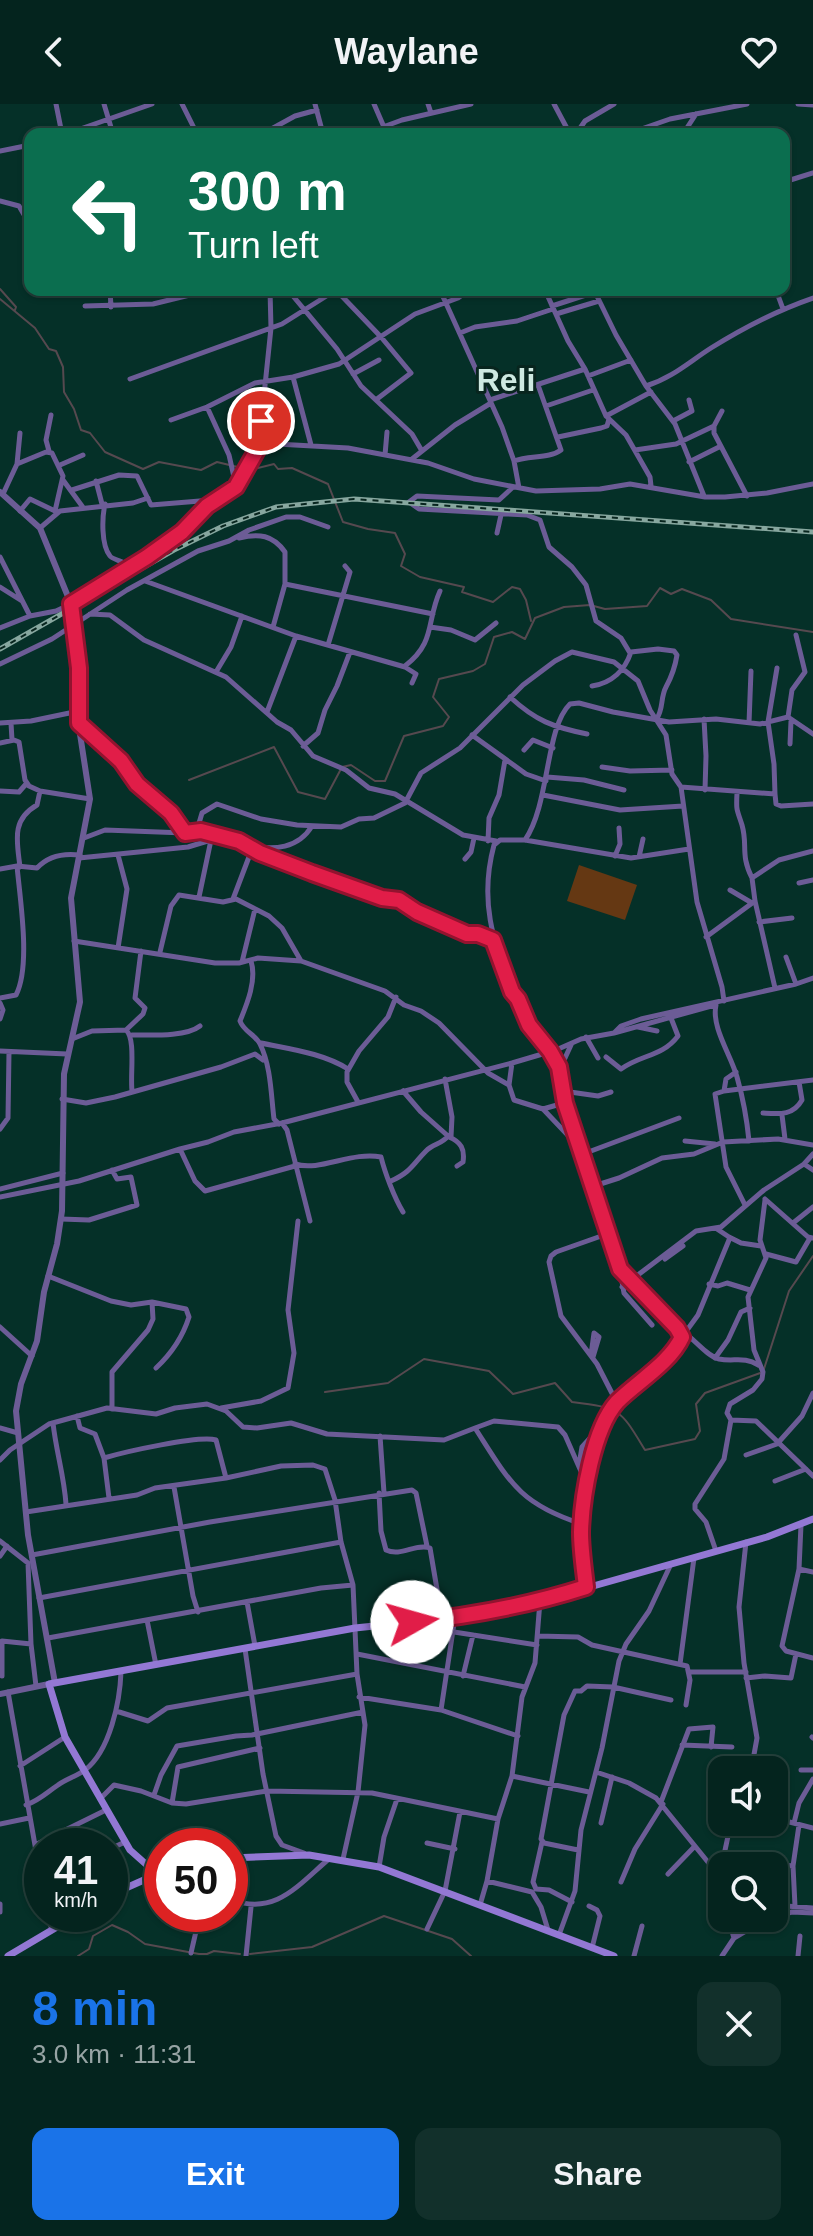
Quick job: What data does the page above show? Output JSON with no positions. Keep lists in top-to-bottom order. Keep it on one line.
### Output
{"districts":["Reli"],"page":{"header":"Waylane","turn":["300 m","Turn left"],"speed":"41 km/h","limit":"50","heading":["8 min","3.0 km · 11:31"],"buttons":["Exit","Share"]}}
